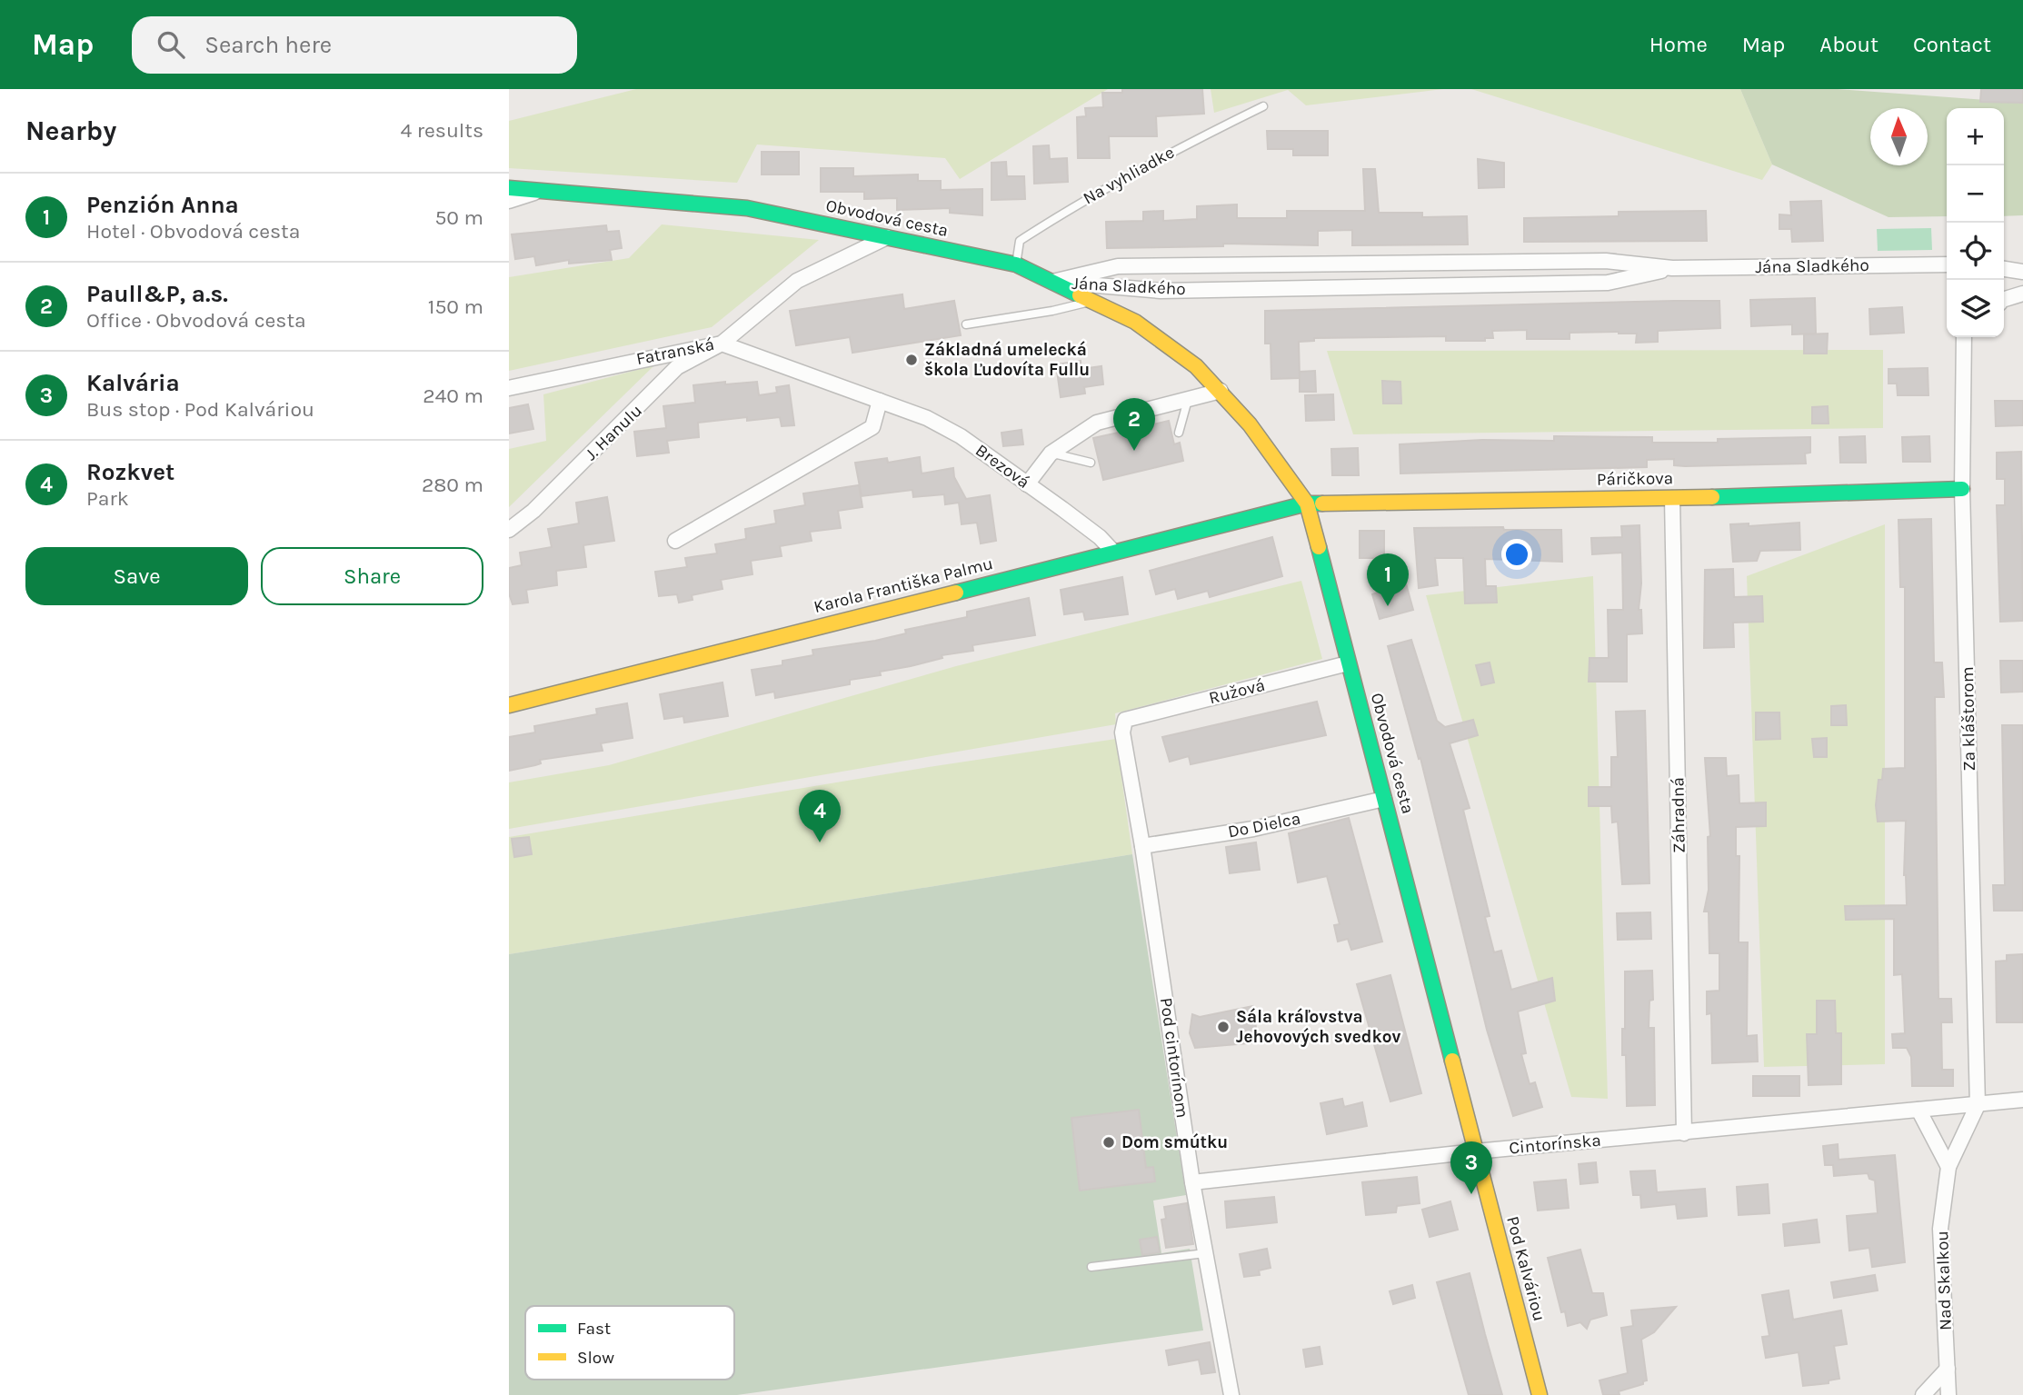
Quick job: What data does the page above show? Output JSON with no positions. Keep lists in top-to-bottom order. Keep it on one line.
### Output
{"streets":{"street":["Obvodová cesta","Jána Sladkého","Fatranská","J. Hanulu","Brezová","Páričkova","Karola Františka Palmu","Ružová","Za kláštorom","Záhradná","Do Dielca","Pod cintorínom","Cintorínska","Pod Kalváriou","Nad Skalkou"],"lane":["Na vyhliadke"]},"crossings":[["Na vyhliadke","Obvodová cesta"],["Obvodová cesta","Jána Sladkého"],["Obvodová cesta","Fatranská"],["Obvodová cesta","Páričkova"],["Obvodová cesta","Karola Františka Palmu"],["Obvodová cesta","Ružová"],["Obvodová cesta","Do Dielca"],["Obvodová cesta","Cintorínska"],["Obvodová cesta","Pod Kalváriou"],["Fatranská","J. Hanulu"],["Fatranská","Brezová"],["J. Hanulu","Brezová"],["Brezová","Karola Františka Palmu"],["Páričkova","Karola Františka Palmu"],["Páričkova","Za kláštorom"],["Páričkova","Záhradná"],["Ružová","Pod cintorínom"],["Za kláštorom","Cintorínska"],["Za kláštorom","Nad Skalkou"],["Záhradná","Cintorínska"],["Do Dielca","Pod cintorínom"],["Pod cintorínom","Cintorínska"],["Cintorínska","Pod Kalváriou"],["Cintorínska","Nad Skalkou"]],"places":["Základná umelecká škola Ľudovíta Fullu","Sála kráľovstva Jehovových svedkov","Dom smútku"],"legend":["Fast","Slow"],"north":"top","page":{"header":"Map","search":"Search here","nav":["Home","Map","About","Contact"],"heading":["Nearby","4 results"],"map_buttons":["+","−"],"list":[{"mark":"1","name":"Penzión Anna","note":"Hotel · Obvodová cesta","value":"50 m"},{"mark":"2","name":"Paull&P, a.s.","note":"Office · Obvodová cesta","value":"150 m"},{"mark":"3","name":"Kalvária","note":"Bus stop · Pod Kalváriou","value":"240 m"},{"mark":"4","name":"Rozkvet","note":"Park","value":"280 m"}],"pins":["2","1","4","3"],"buttons":["Save","Share"]}}
